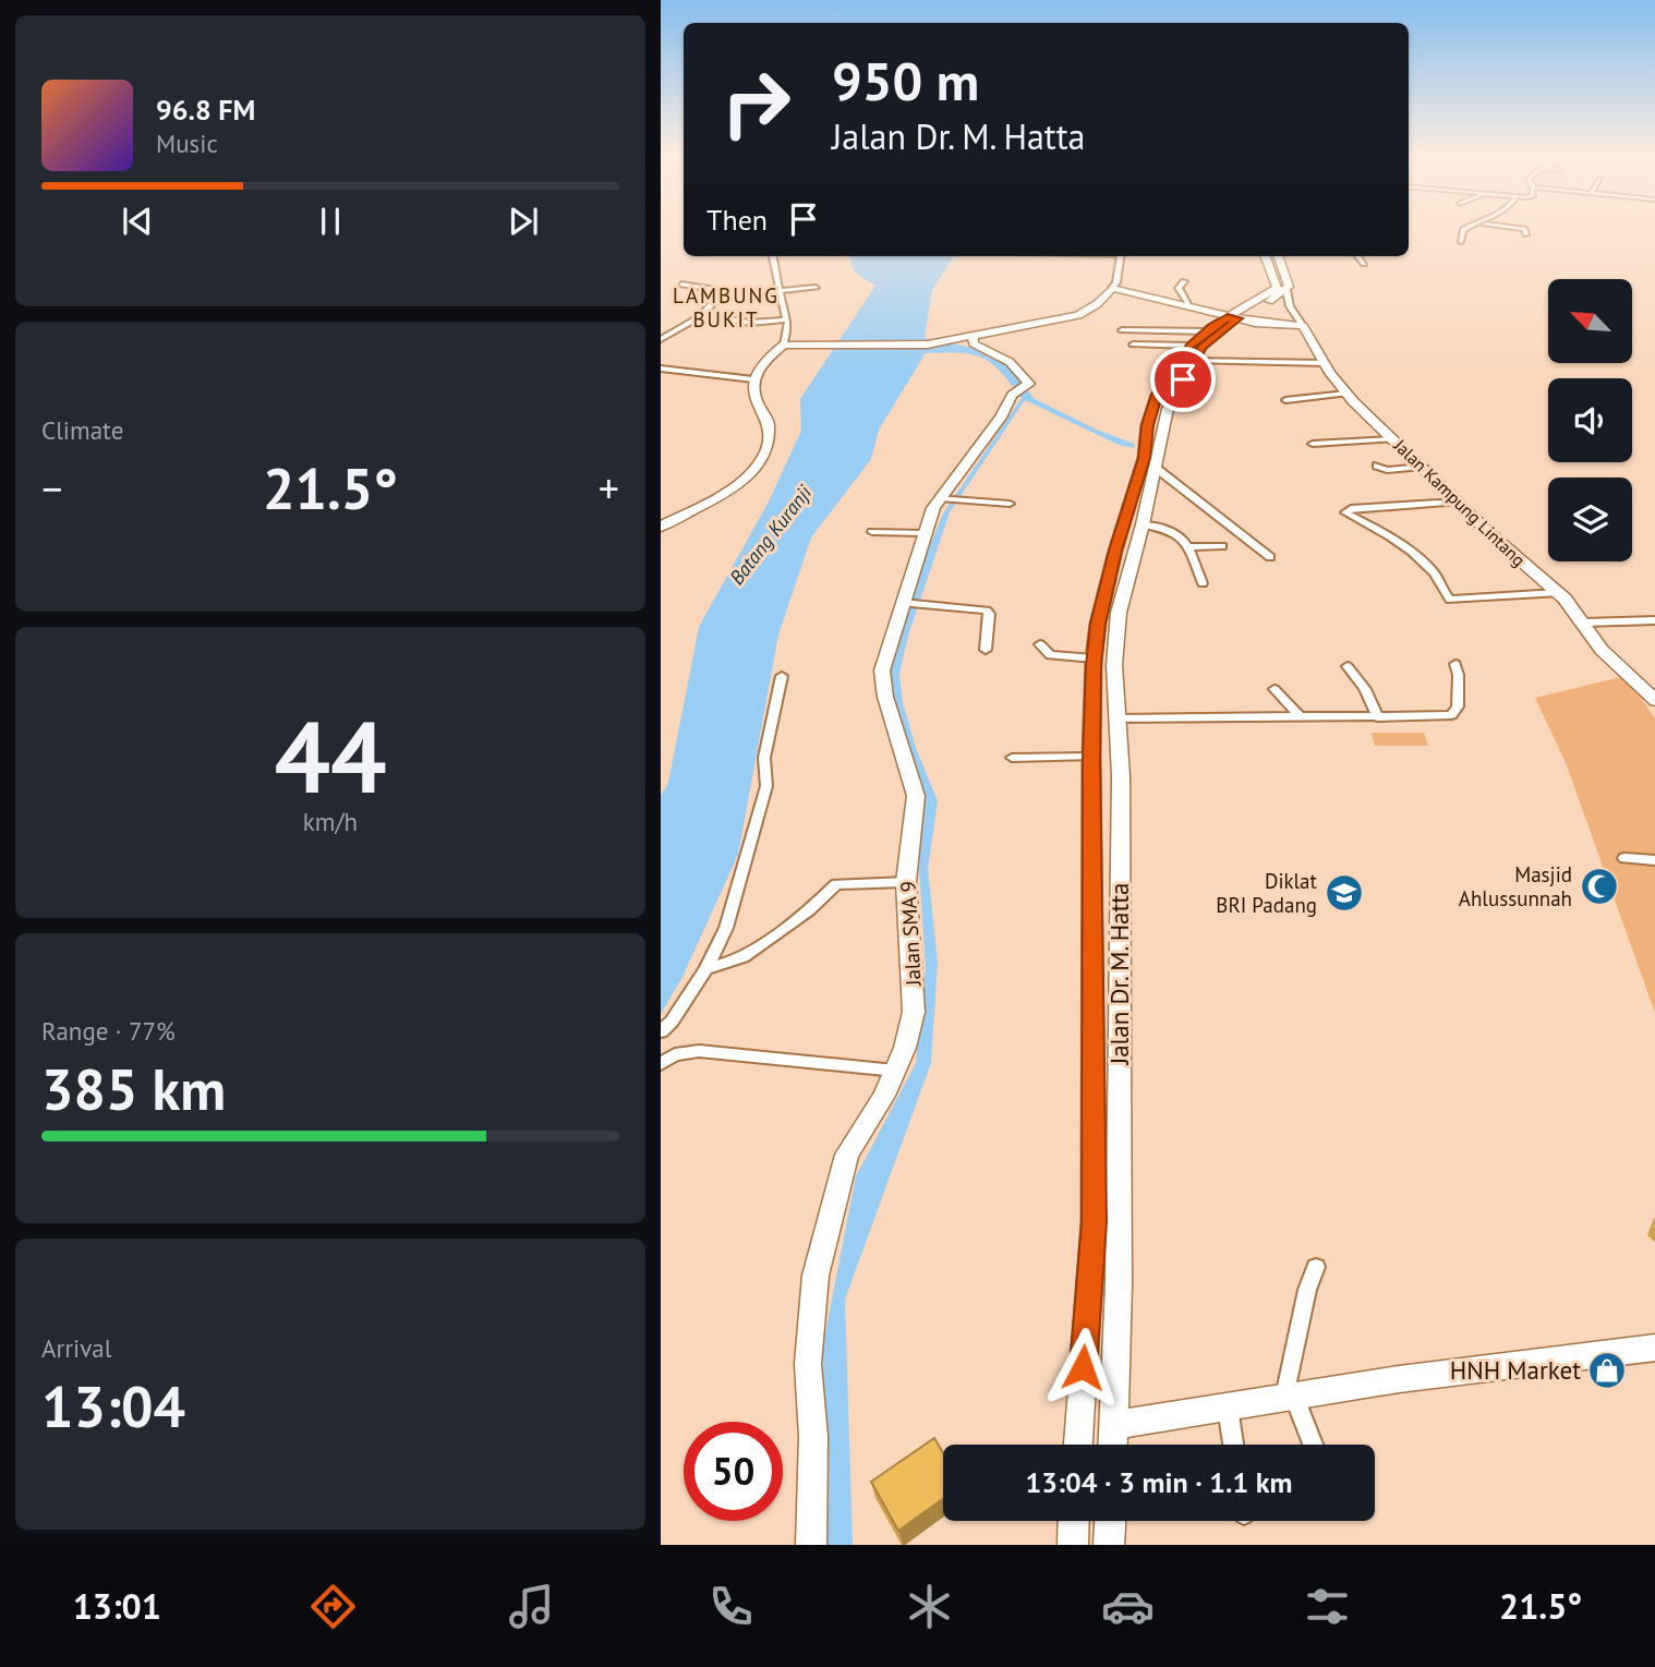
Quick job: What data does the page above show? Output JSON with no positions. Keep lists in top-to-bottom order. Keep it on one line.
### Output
{"streets":{"street":["Jalan Kampung Lintang","Jalan SMA 9","Jalan Dr. M. Hatta"]},"crossings":[["Jalan Kampung Lintang","Jalan Dr. M. Hatta"]],"districts":["LAMBUNG BUKIT"],"water":["Batang Kuranji"],"places":{"mosque":["Masjid Ahlussunnah"],"school or university":["Diklat BRI Padang"],"shop":["HNH Market"]},"north":"top left","page":{"turn":["950 m","Jalan Dr. M. Hatta"],"song":["96.8 FM","Music"],"then":"Then","tile":["Climate",["44","km/h"],["Range · 77%","385 km"],["Arrival","13:04"]],"heat":["−","21.5°","+"],"limit":"50","trip":"13:04 · 3 min · 1.1 km","tabs":["13:01","21.5°"]}}
